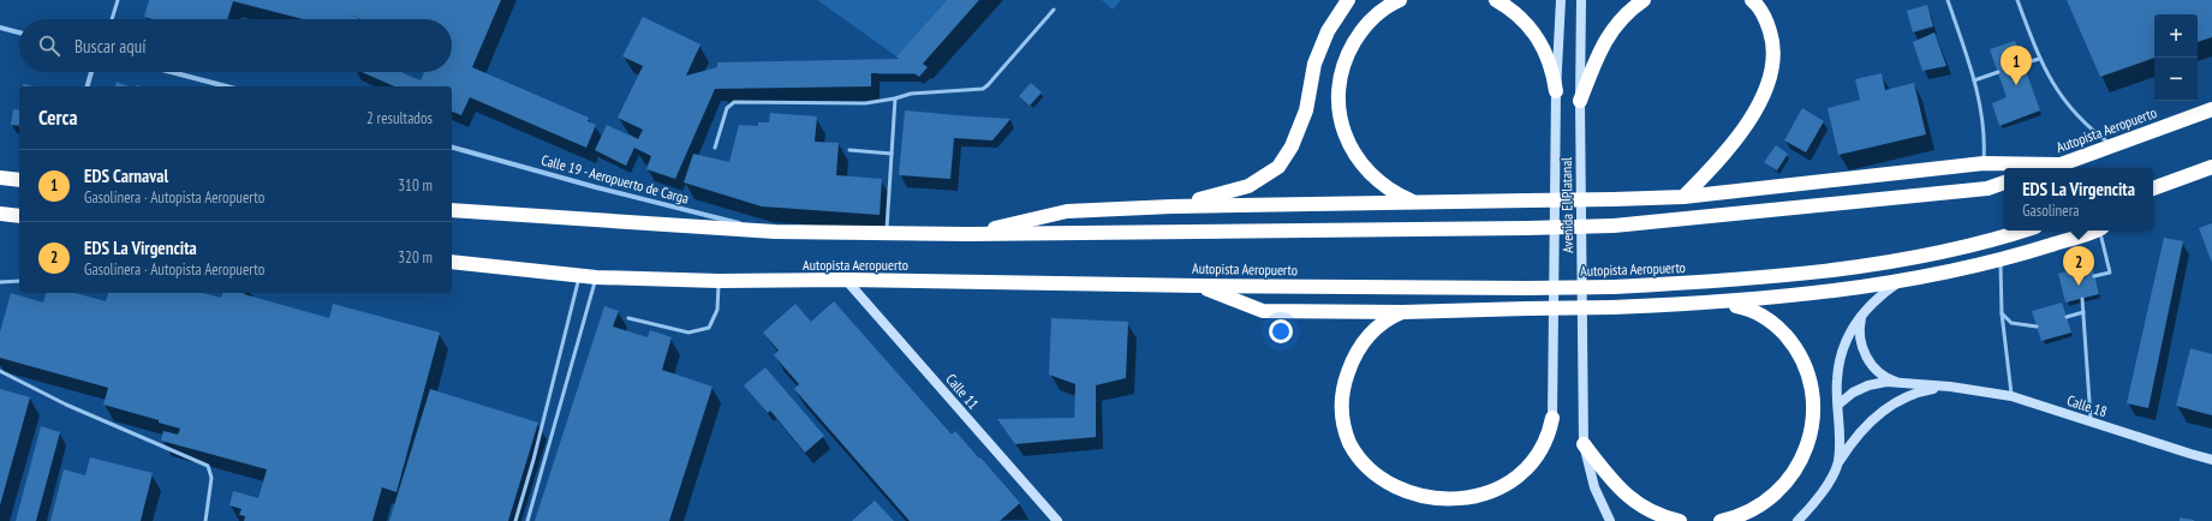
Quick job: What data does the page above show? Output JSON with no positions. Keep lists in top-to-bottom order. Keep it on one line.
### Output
{"streets":{"highway":["Autopista Aeropuerto"],"main road":["Avenida El Platanal","Calle 11","Calle 18"],"street":["Calle 19 - Aeropuerto de Carga"]},"crossings":[["Autopista Aeropuerto","Calle 11"]],"page":{"map_buttons":["+","−"],"search":"Buscar aquí","pins":["1","2"],"heading":["Cerca","2 resultados"],"list":[{"mark":"1","name":"EDS Carnaval","note":"Gasolinera · Autopista Aeropuerto","value":"310 m"},{"mark":"2","name":"EDS La Virgencita","note":"Gasolinera · Autopista Aeropuerto","value":"320 m"}],"popup":["EDS La Virgencita","Gasolinera"]}}
